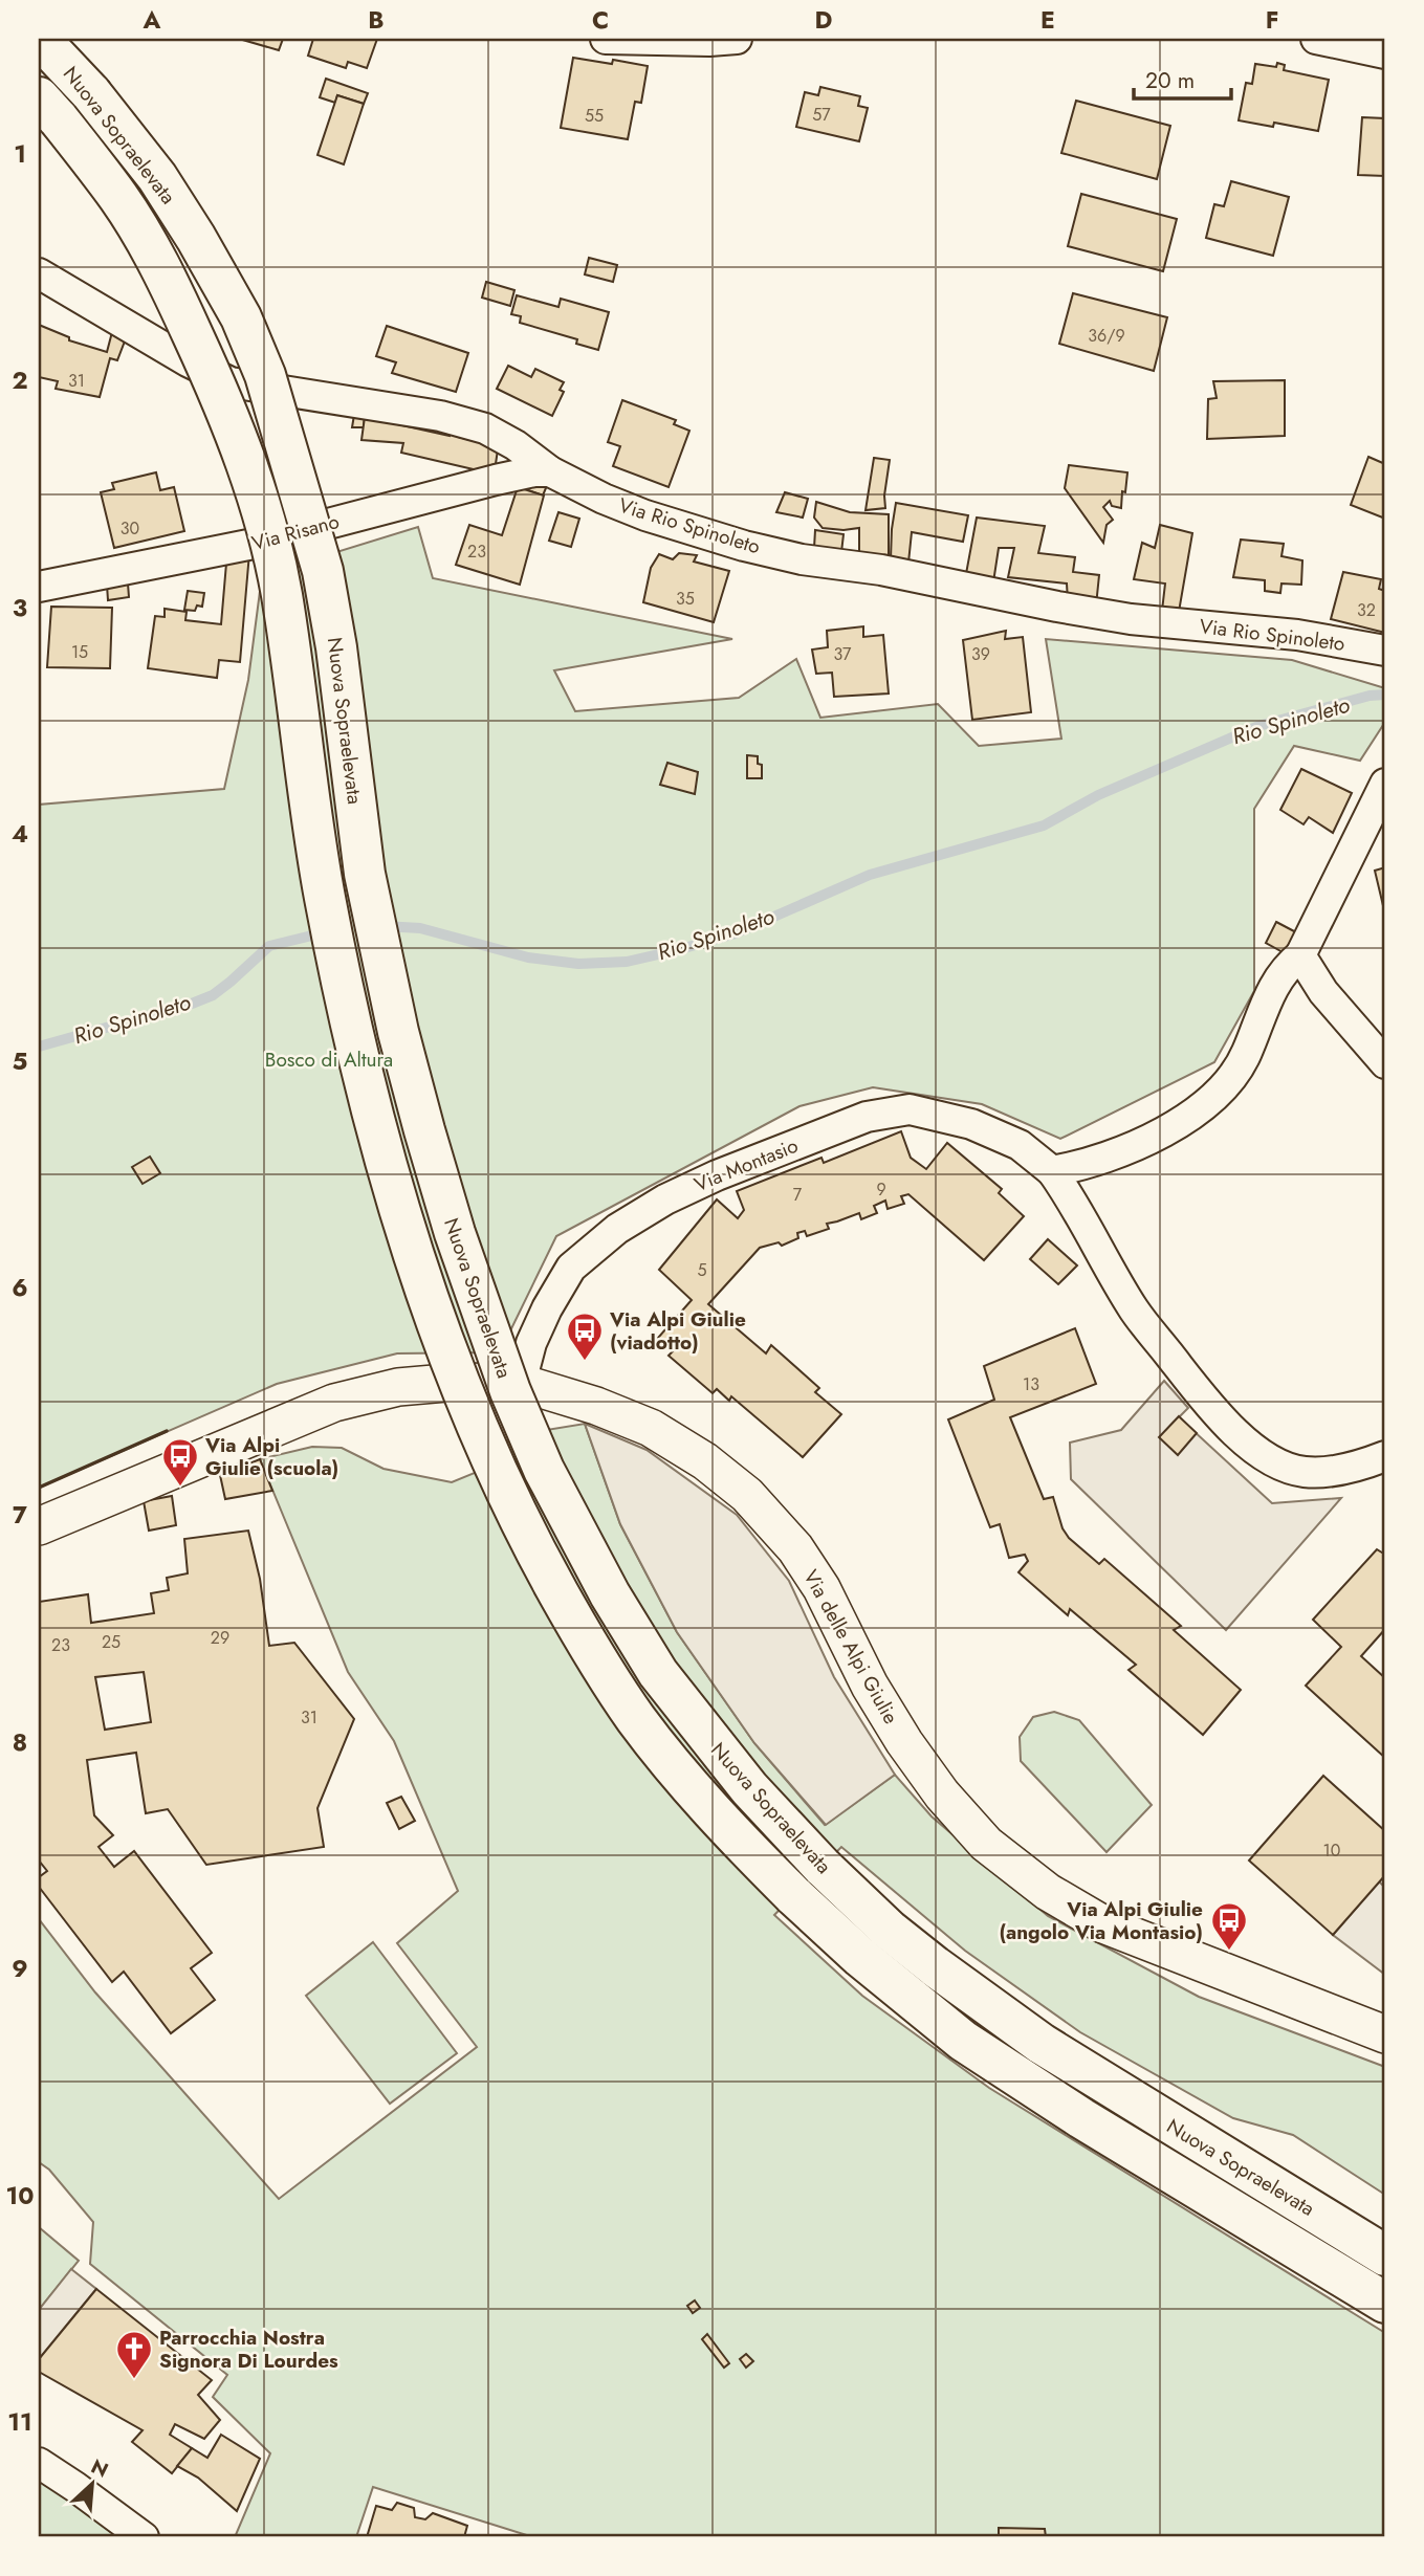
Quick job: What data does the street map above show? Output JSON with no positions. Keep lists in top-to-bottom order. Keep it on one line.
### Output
{"streets":{"highway":["Nuova Sopraelevata"],"street":["Via Rio Spinoleto","Via Risano","Via Montasio","Via delle Alpi Giulie"]},"crossings":[["Via Rio Spinoleto","Via Risano"],["Via Montasio","Via delle Alpi Giulie"]],"water":["Rio Spinoleto"],"parks":["Bosco di Altura"],"places":{"bus stop":["Via Alpi Giulie (viadotto)","Via Alpi Giulie (scuola)","Via Alpi Giulie (angolo Via Montasio)"],"church":["Parrocchia Nostra Signora Di Lourdes"]},"house_numbers":["57","55","36/9","31","30","23","35","32","15","37","39","9","7","5","13","29","25","23","31","10"],"scale_bar":"20 m","north":"top right","grid":{"columns":["A","B","C","D","E","F"],"rows":["1","2","3","4","5","6","7","8","9","10","11"]}}
